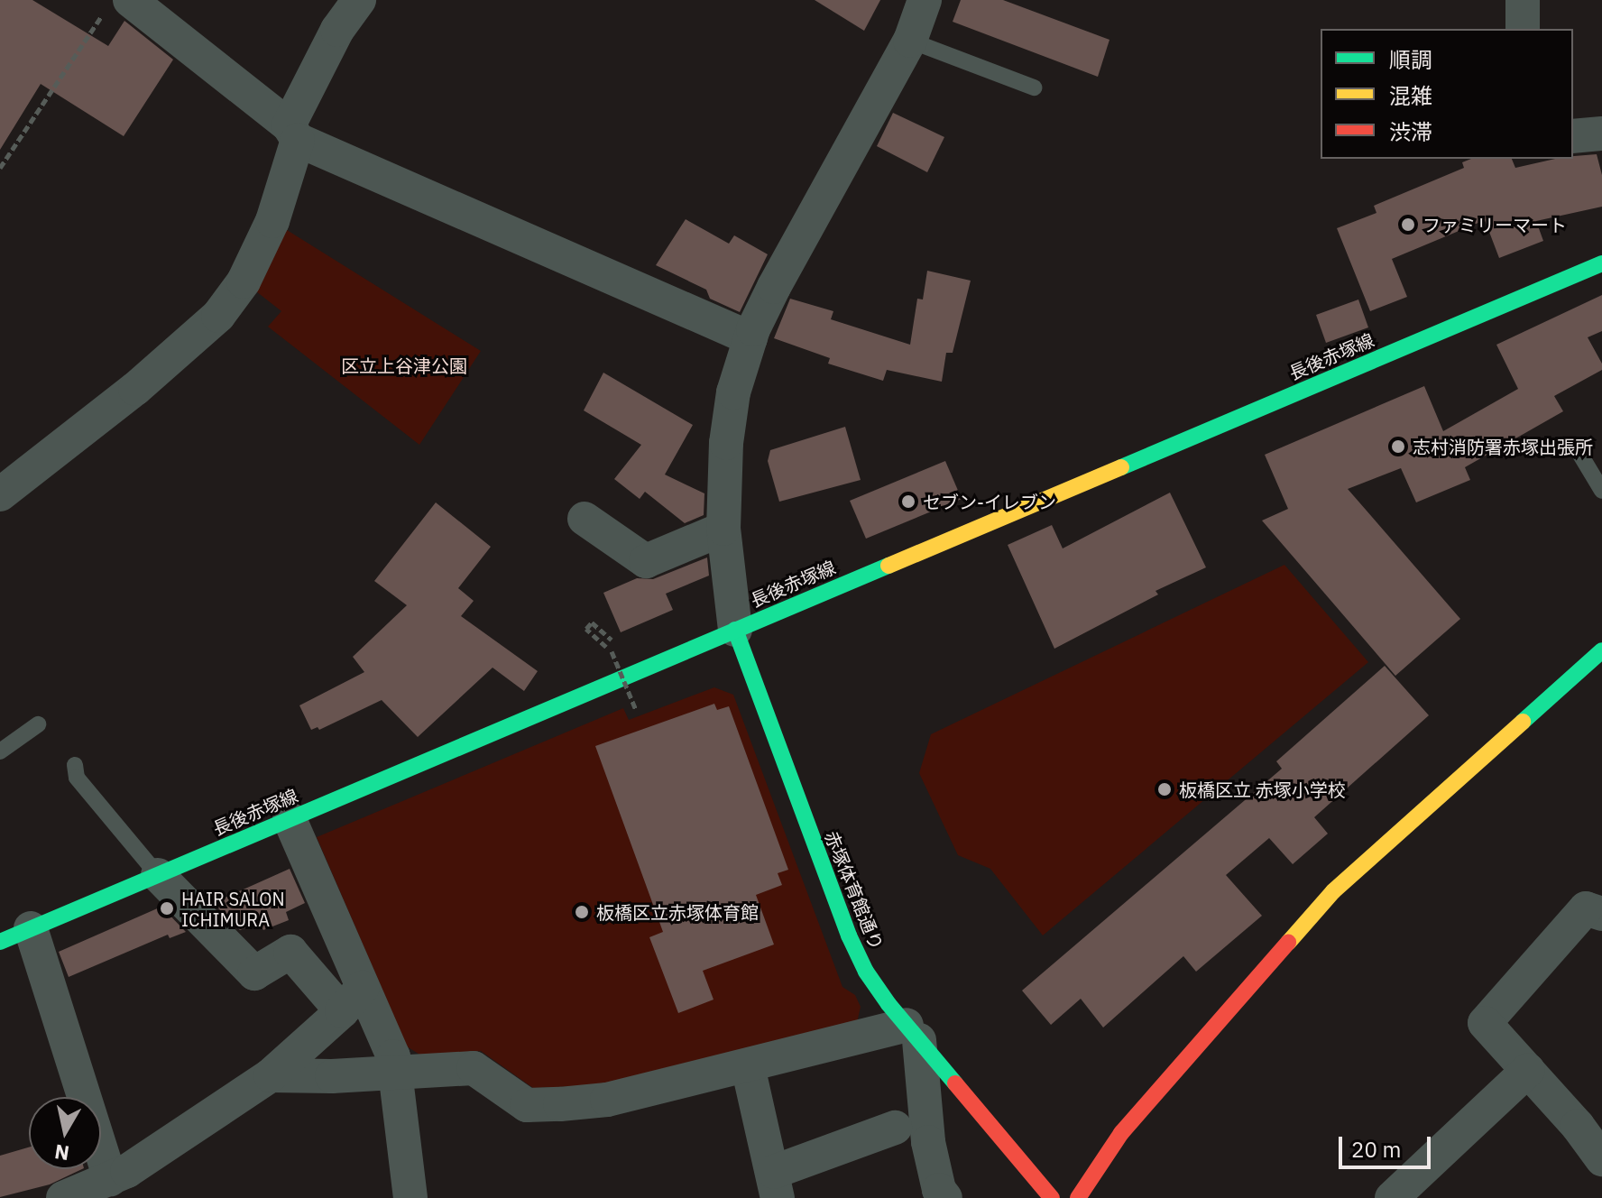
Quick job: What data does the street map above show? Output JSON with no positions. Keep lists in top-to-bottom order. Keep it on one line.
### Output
{"streets":{"main road":["長後赤塚線","赤塚体育館通り"]},"crossings":[["長後赤塚線","赤塚体育館通り"]],"parks":["区立上谷津公園"],"places":["ファミリーマート","志村消防署赤塚出張所","セブン-イレブン","板橋区立 赤塚小学校","HAIR SALON ICHIMURA","板橋区立赤塚体育館"],"legend":["順調","混雑","渋滞"],"scale_bar":"20 m","north":"bottom"}
